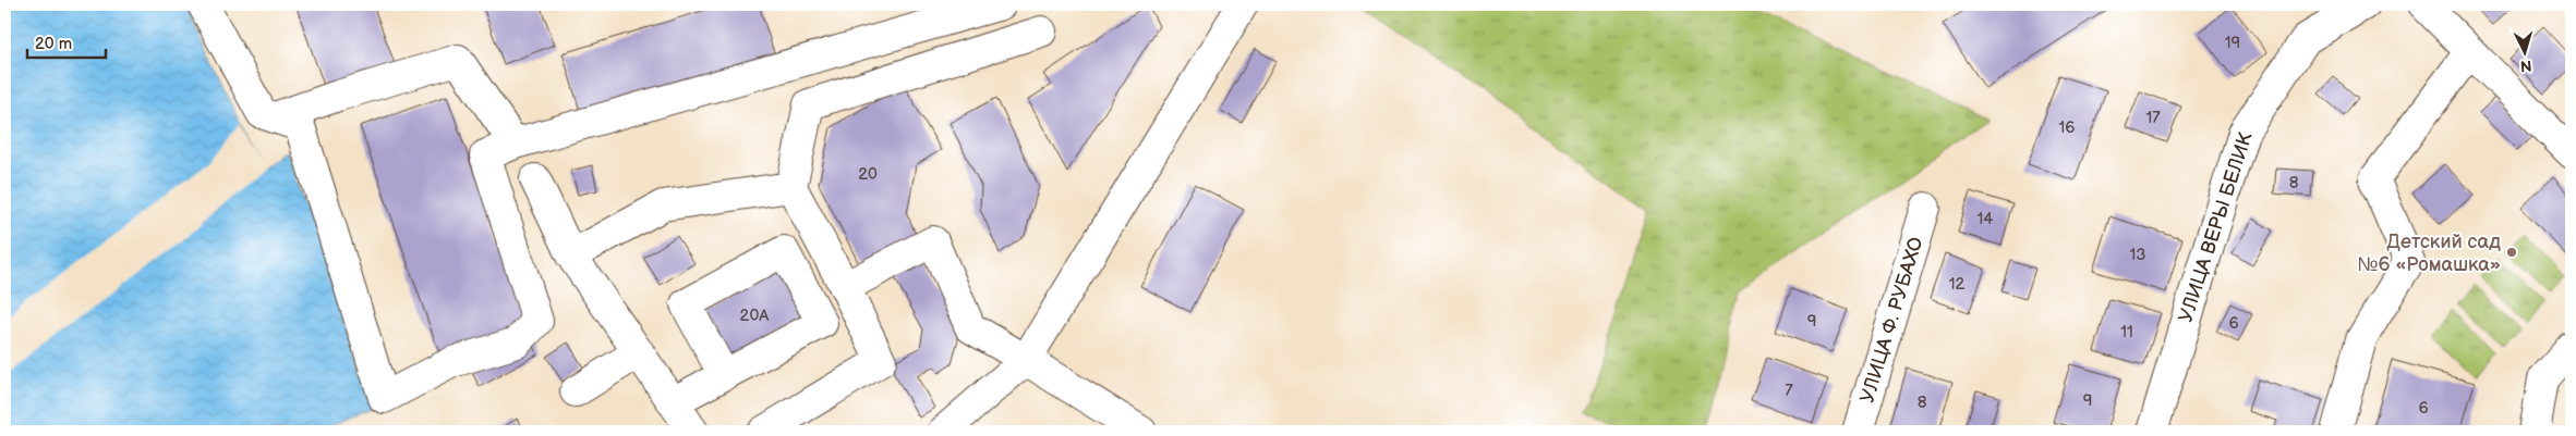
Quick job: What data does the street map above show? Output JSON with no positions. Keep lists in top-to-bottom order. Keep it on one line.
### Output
{"streets":{"street":["УЛИЦА ВЕРЫ БЕЛИК","УЛИЦА Ф. РУБАХО"]},"places":["Детский сад №6 «Ромашка»"],"house_numbers":["19","17","16","20","8","14","13","12","20А","9","6","11","7","9","8","6"],"scale_bar":"20 m","north":"bottom"}
